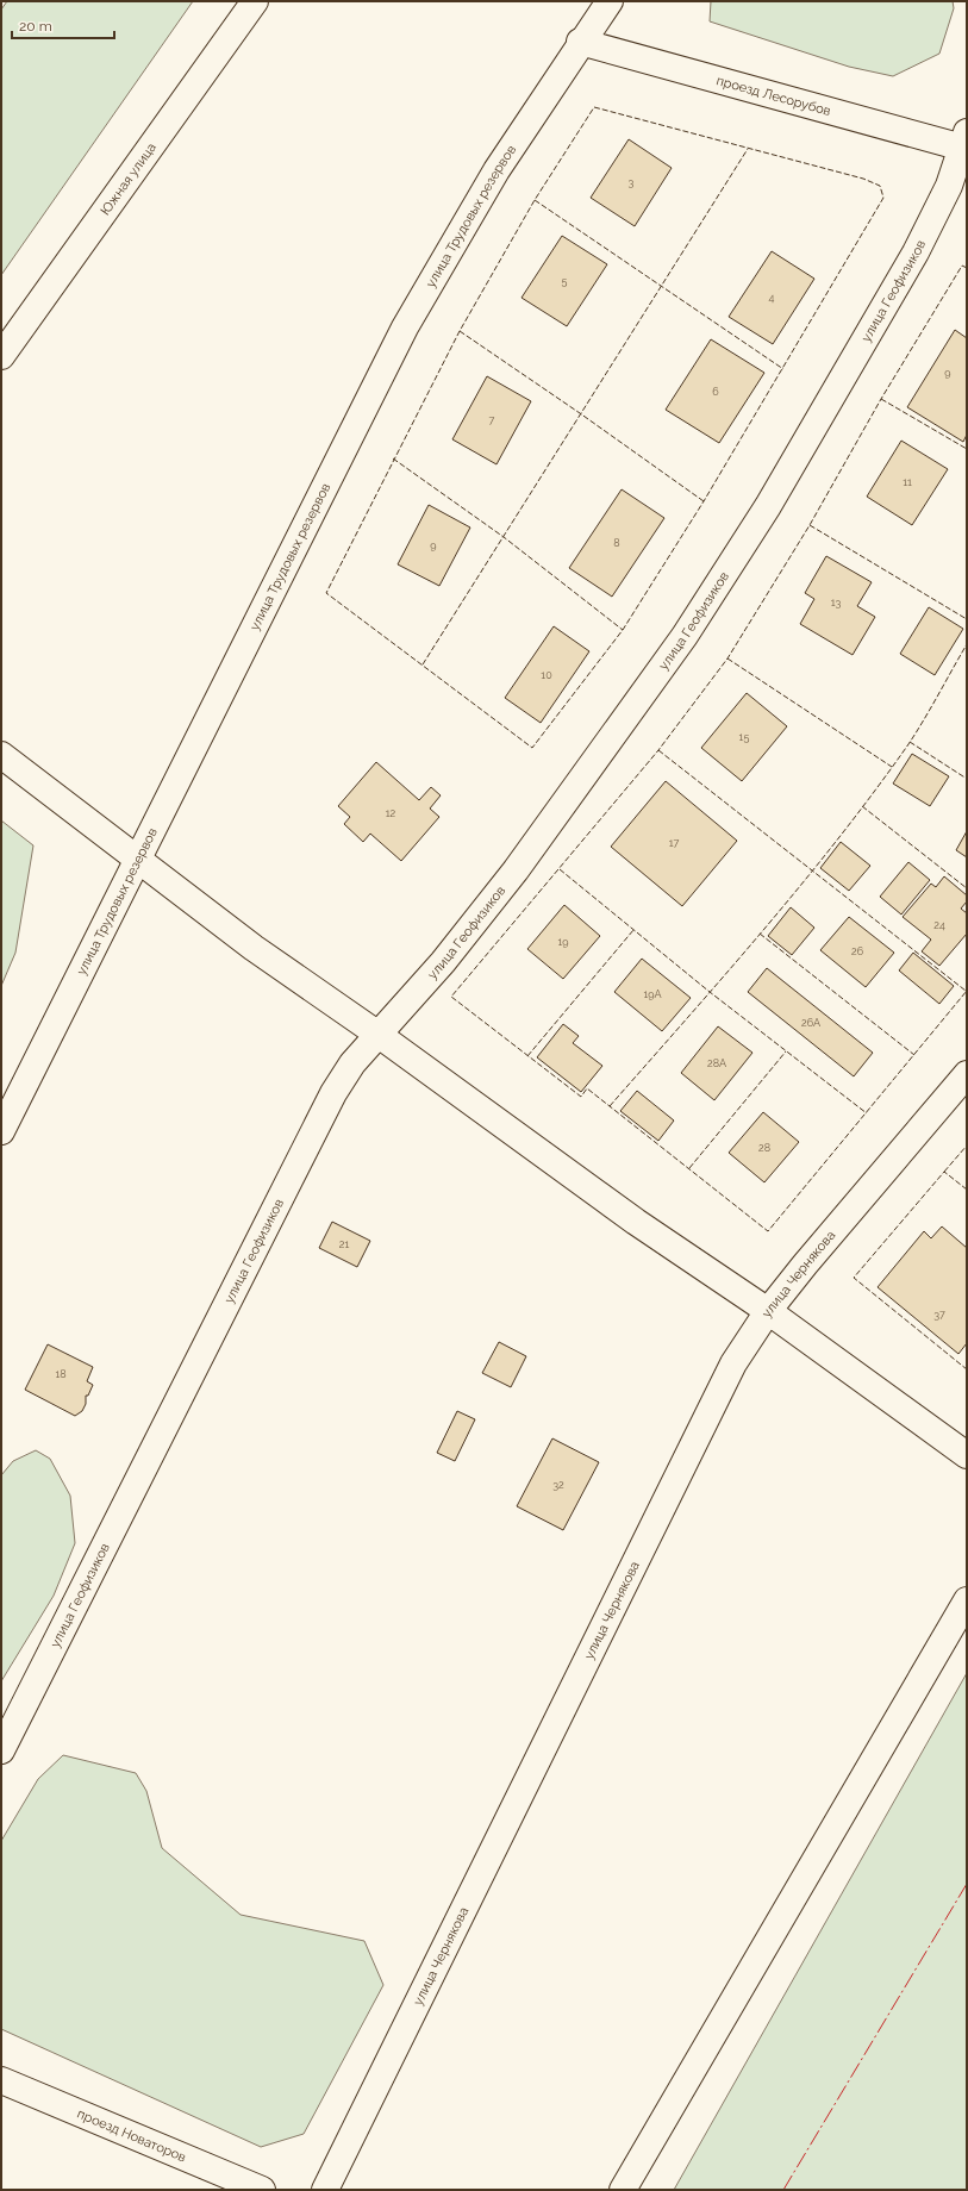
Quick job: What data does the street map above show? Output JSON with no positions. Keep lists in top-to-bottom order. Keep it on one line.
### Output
{"streets":{"street":["проезд Лесорубов","Южная улица","улица Трудовых резервов","улица Геофизиков","улица Чернякова","проезд Новаторов"]},"crossings":[["проезд Лесорубов","улица Трудовых резервов"],["проезд Лесорубов","улица Геофизиков"]],"house_numbers":["3","5","4","9","6","7","11","8","9","13","10","15","12","17","24","19","26","19А","26А","28А","28","21","37","18","32"],"scale_bar":"20 m"}
